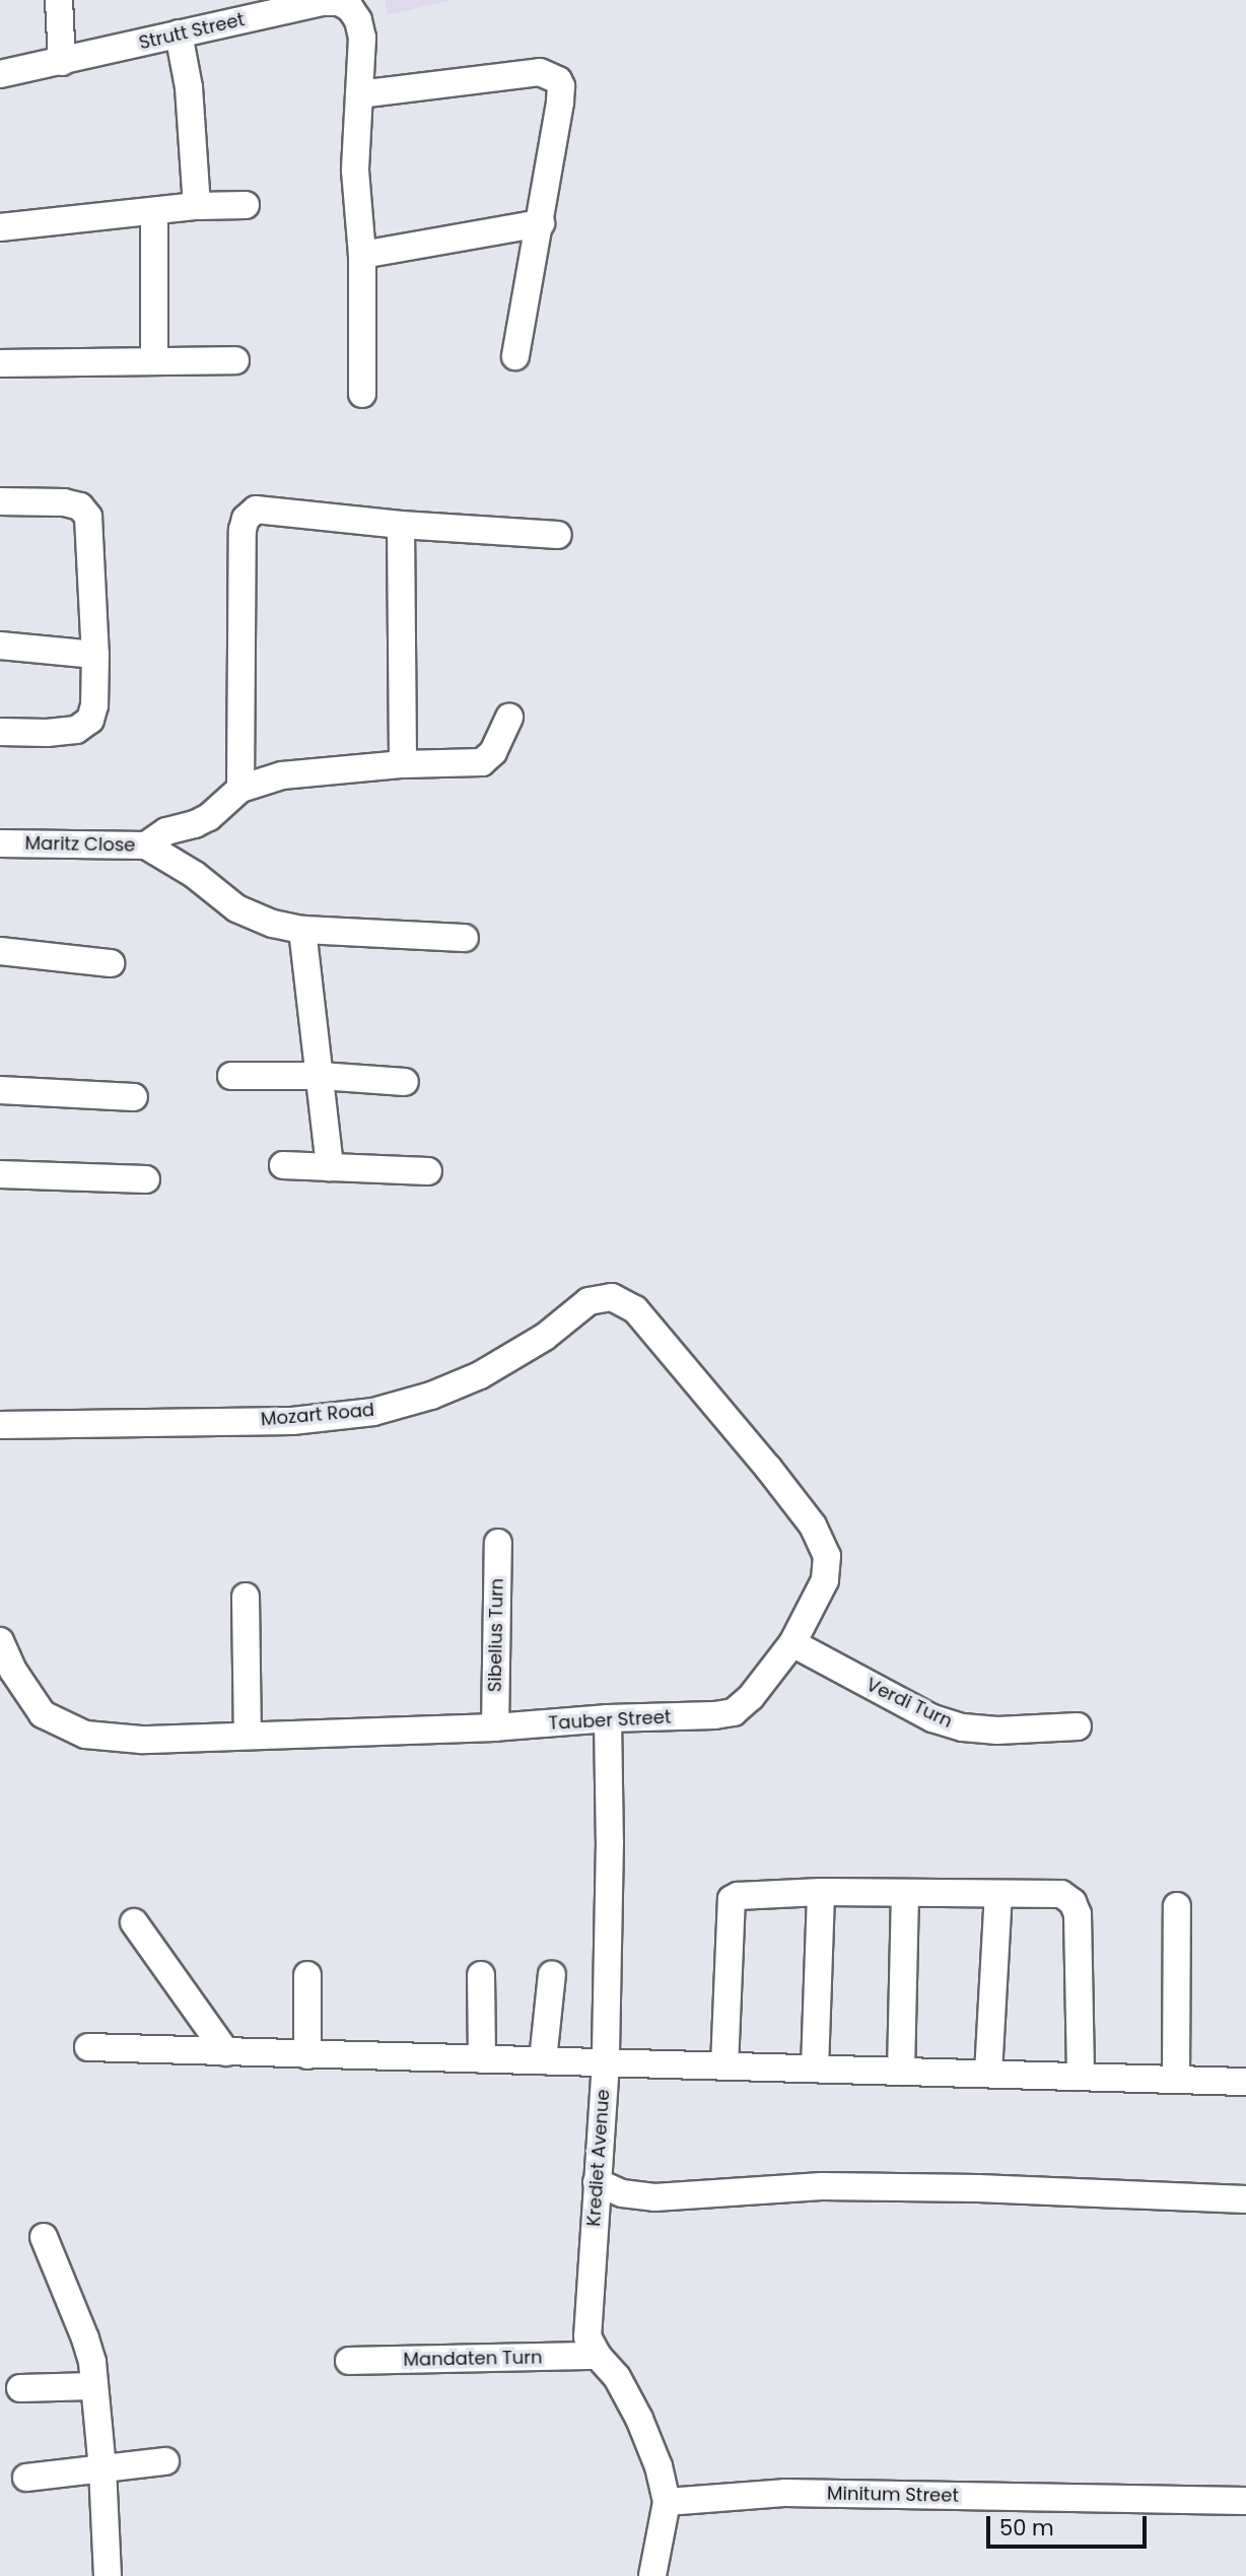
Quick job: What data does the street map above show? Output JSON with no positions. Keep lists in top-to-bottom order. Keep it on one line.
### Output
{"streets":{"street":["Strutt Street","Maritz Close","Mozart Road","Sibelius Turn","Verdi Turn","Tauber Street","Krediet Avenue","Mandaten Turn","Minitum Street"]},"crossings":[["Mozart Road","Tauber Street"],["Sibelius Turn","Tauber Street"],["Verdi Turn","Tauber Street"],["Tauber Street","Krediet Avenue"],["Krediet Avenue","Mandaten Turn"],["Krediet Avenue","Minitum Street"]],"scale_bar":"50 m"}
